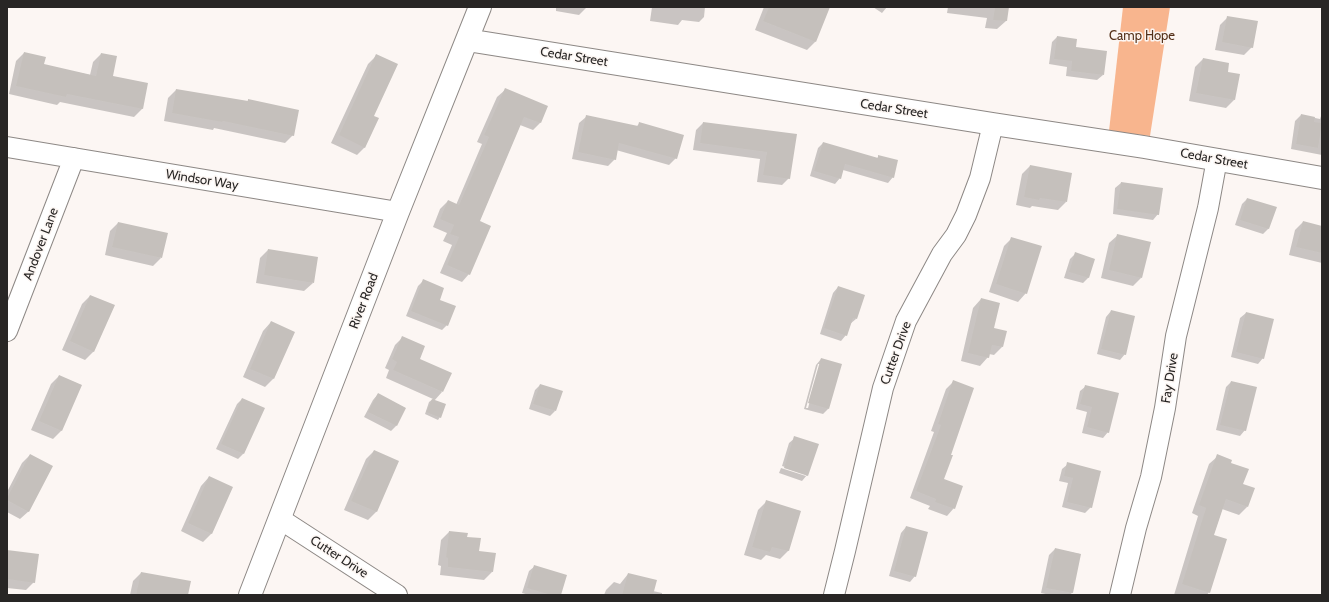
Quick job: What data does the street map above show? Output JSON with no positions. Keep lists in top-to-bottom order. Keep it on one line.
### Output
{"streets":{"street":["Cedar Street","Windsor Way","Andover Lane","River Road","Cutter Drive","Fay Drive"]},"crossings":[["Cedar Street","River Road"],["Cedar Street","Cutter Drive"],["Cedar Street","Fay Drive"],["Windsor Way","Andover Lane"],["Windsor Way","River Road"],["River Road","Cutter Drive"]],"parks":["Camp Hope"]}
